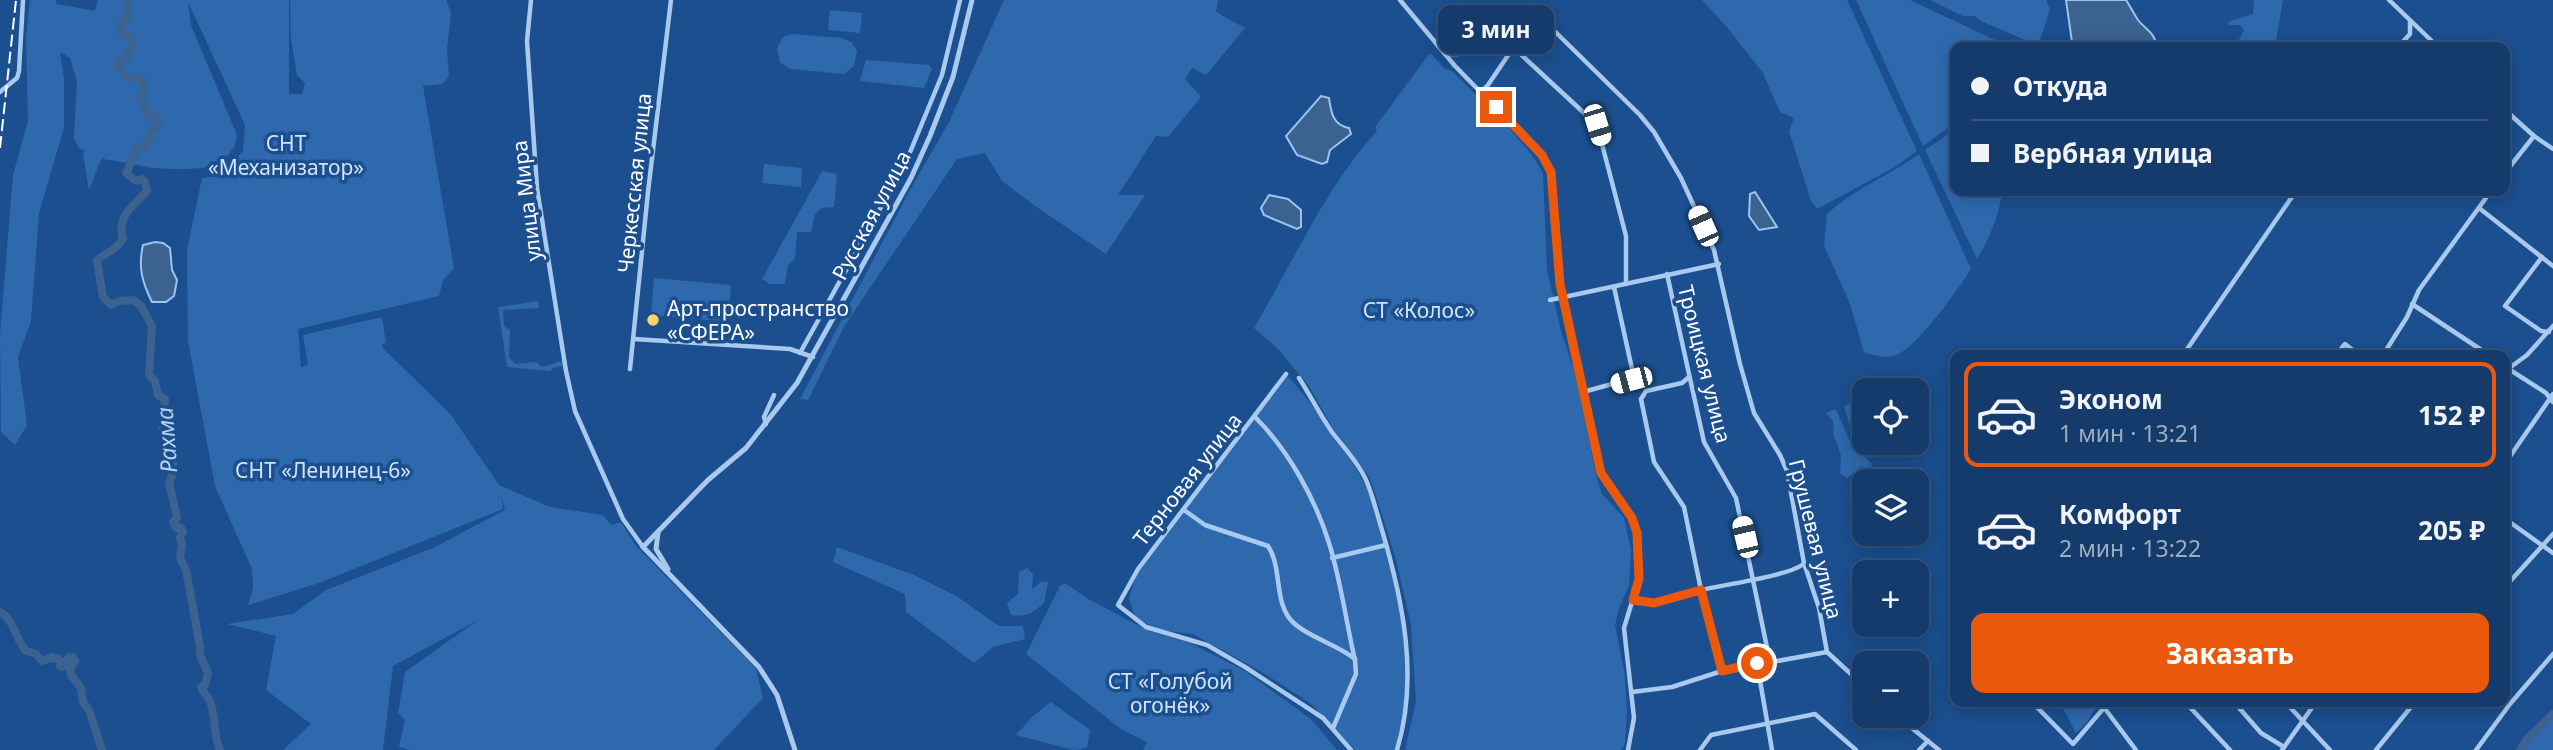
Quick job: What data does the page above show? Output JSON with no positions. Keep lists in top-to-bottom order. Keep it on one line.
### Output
{"streets":{"street":["Черкесская улица","улица Мира","Русская улица","Троицкая улица","Терновая улица","Грушевая улица"]},"crossings":[["улица Мира","Русская улица"]],"water":["Рахма"],"parks":["СНТ «Механизатор»","СТ «Колос»","СНТ «Ленинец-6»","СТ «Голубой огонёк»"],"places":["Арт-пространство «СФЕРА»"],"page":{"bubble":"3 мин","banner":["Откуда","Вербная улица"],"list":[{"name":"Эконом","note":"1 мин · 13:21","value":"152 ₽"},{"name":"Комфорт","note":"2 мин · 13:22","value":"205 ₽"}],"map_buttons":["+","−"],"buttons":"Заказать"}}
